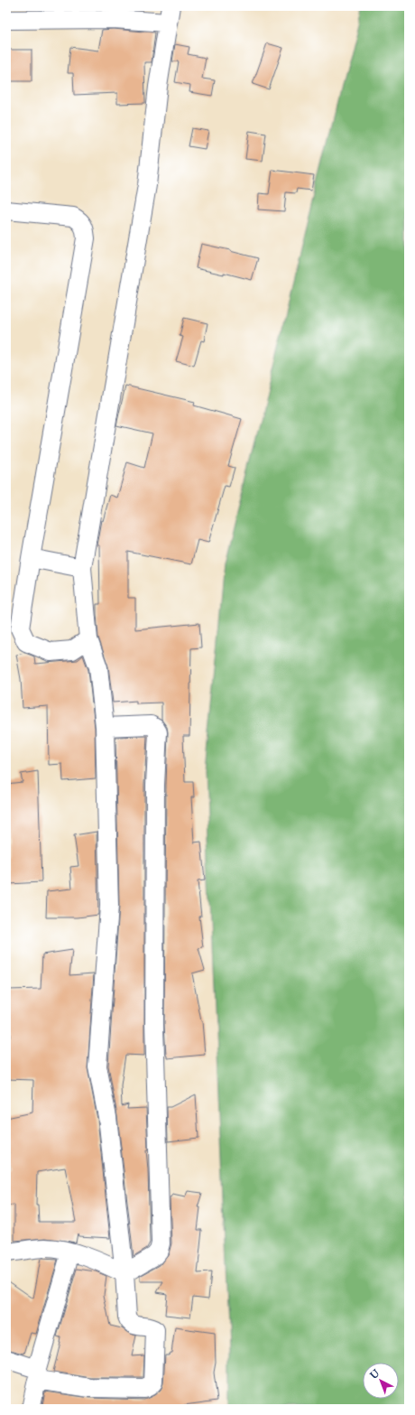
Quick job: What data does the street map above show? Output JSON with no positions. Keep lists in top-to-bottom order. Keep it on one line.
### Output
{"north":"top left"}
